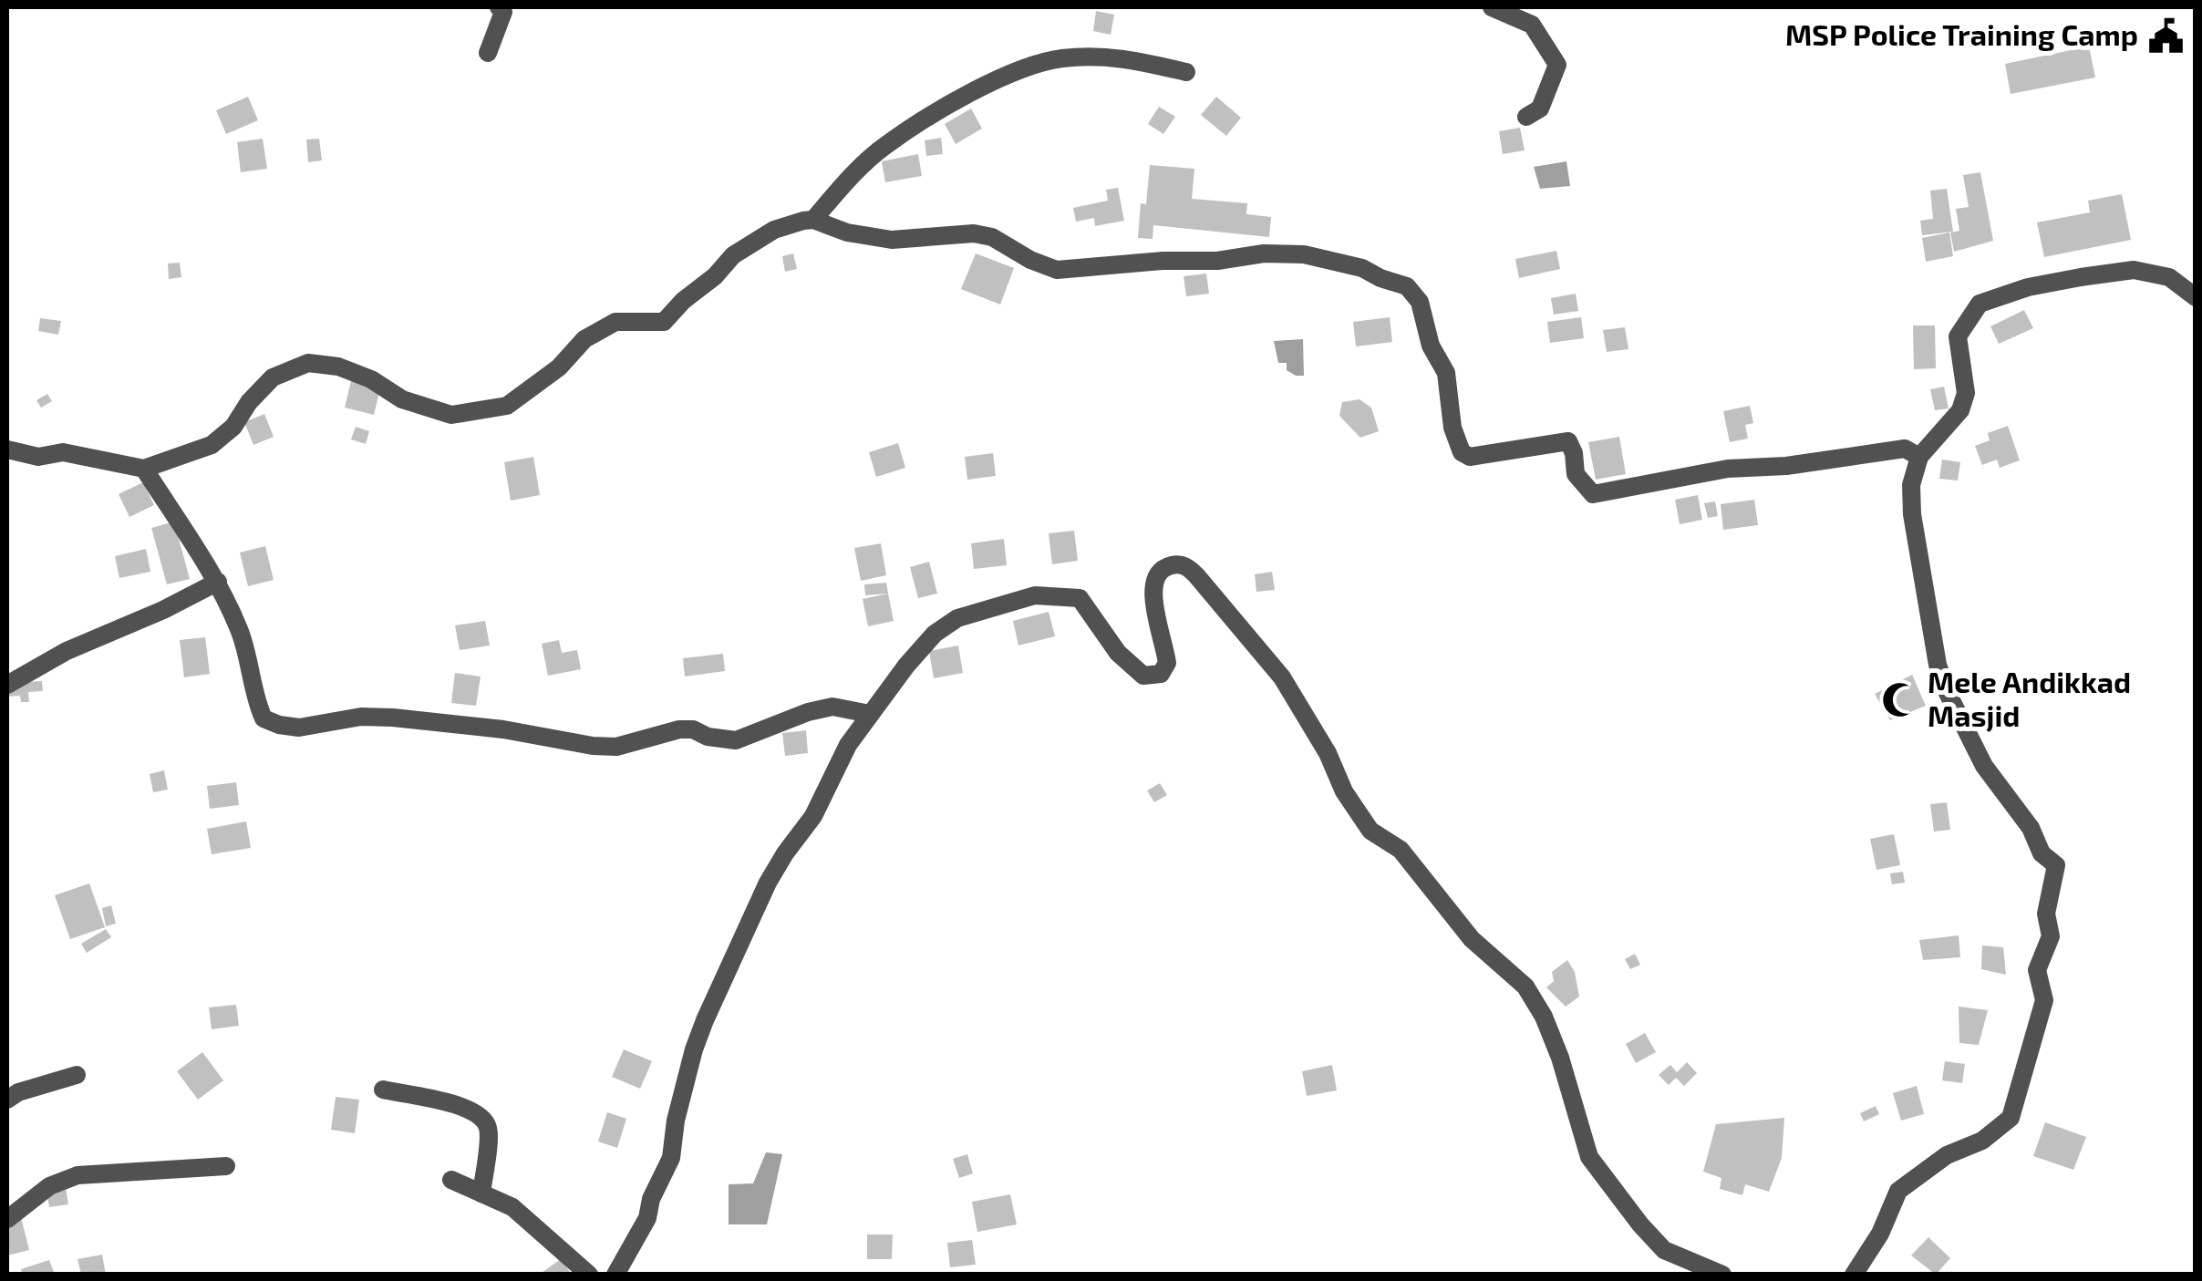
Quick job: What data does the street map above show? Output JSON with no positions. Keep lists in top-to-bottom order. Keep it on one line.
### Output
{"places":{"public building":["MSP Police Training Camp"],"mosque":["Mele Andikkad Masjid"]}}
